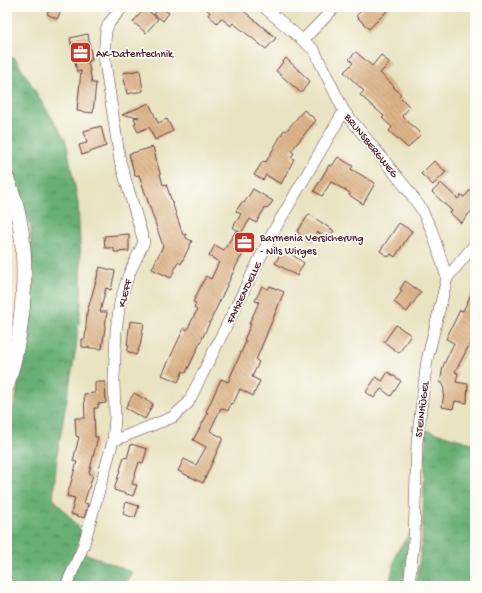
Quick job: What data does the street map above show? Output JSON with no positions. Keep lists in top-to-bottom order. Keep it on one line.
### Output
{"streets":{"street":["BRUNSBERGWEG","FAHRENDELLE","KLEFF","STEINHÜGEL"]},"crossings":[["BRUNSBERGWEG","FAHRENDELLE"],["BRUNSBERGWEG","STEINHÜGEL"],["FAHRENDELLE","KLEFF"]],"places":{"office":["AK-Datentechnik","Barmenia Versicherung - Nils Wirges"]}}
